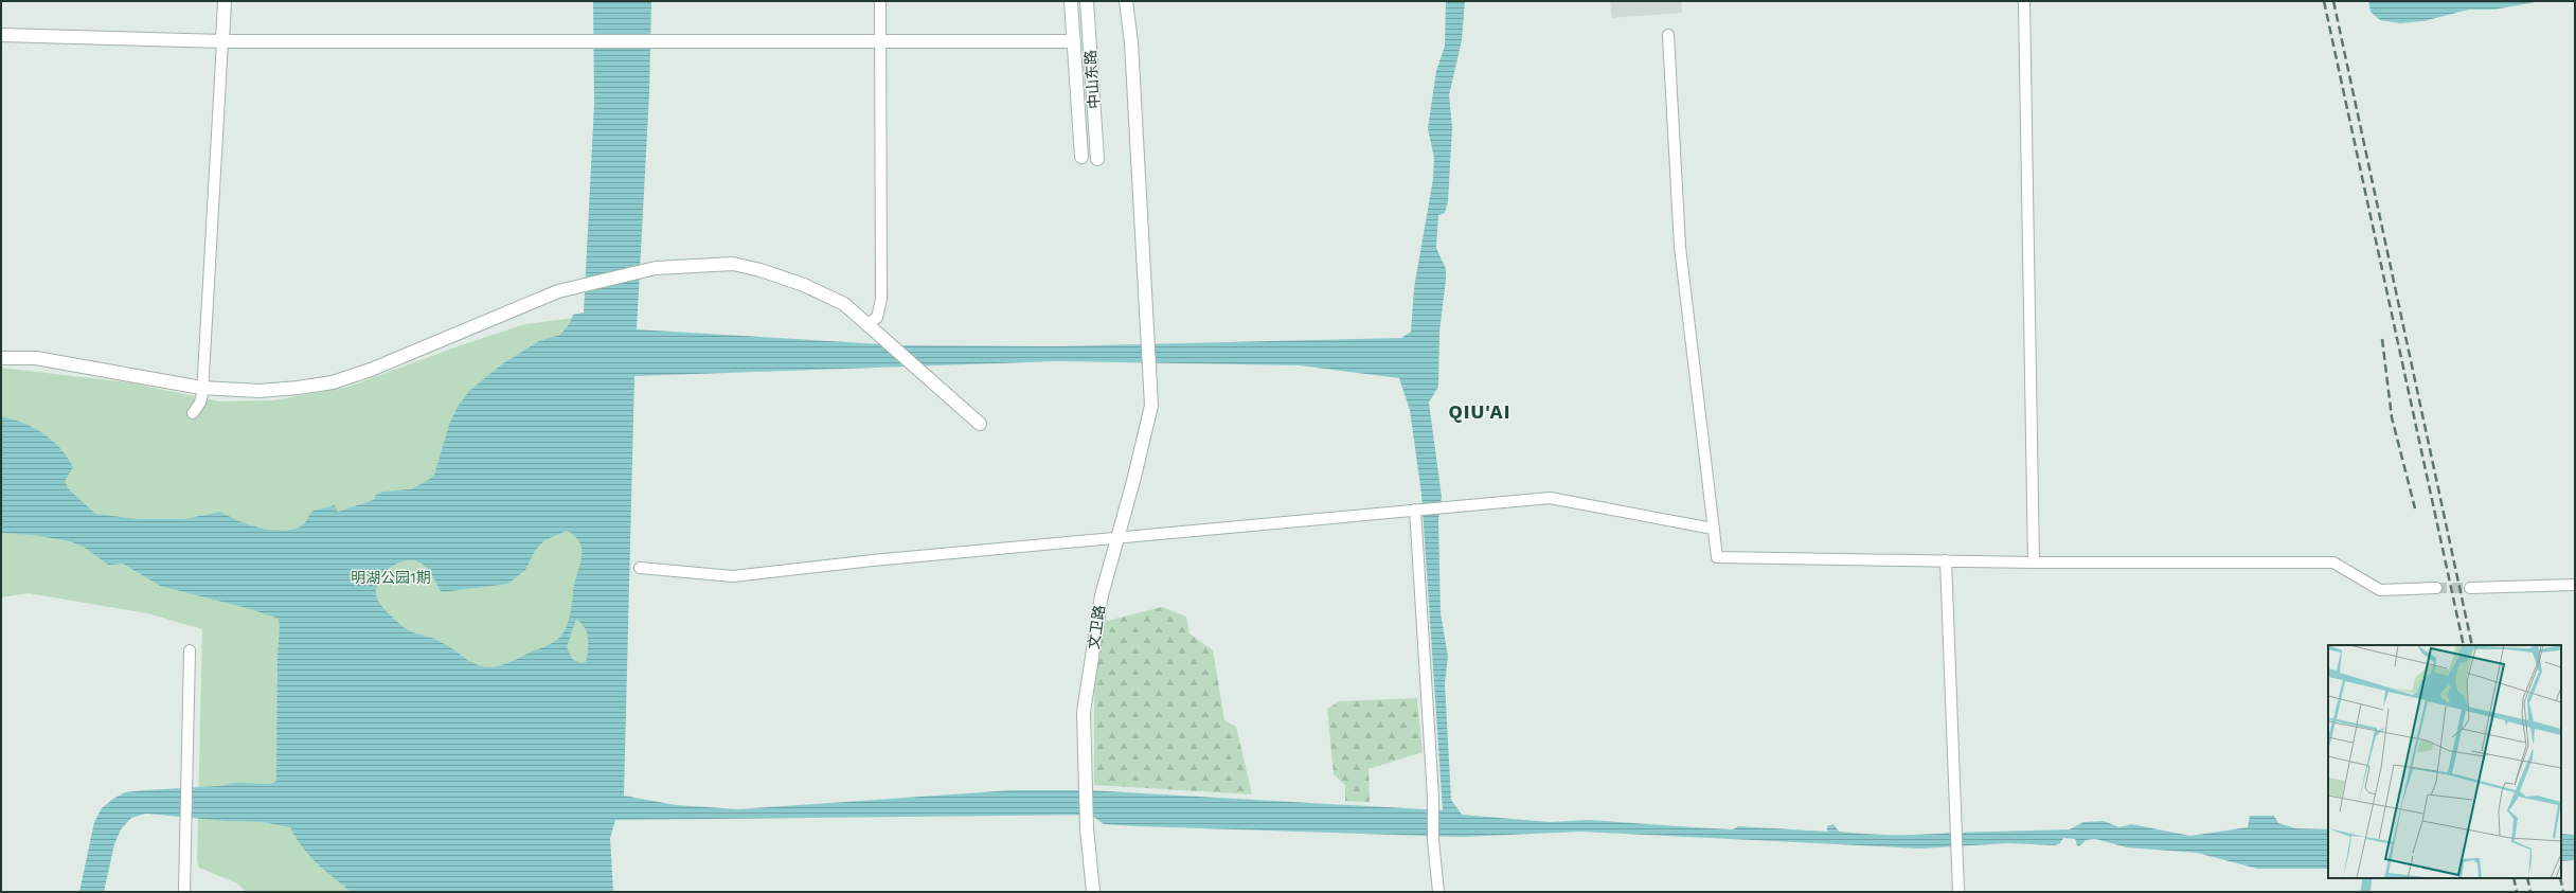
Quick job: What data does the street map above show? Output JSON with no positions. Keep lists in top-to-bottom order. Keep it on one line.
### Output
{"streets":{"street":["中山东路","文卫路"]},"districts":["QIU'AI"],"parks":["明湖公园1期"]}
